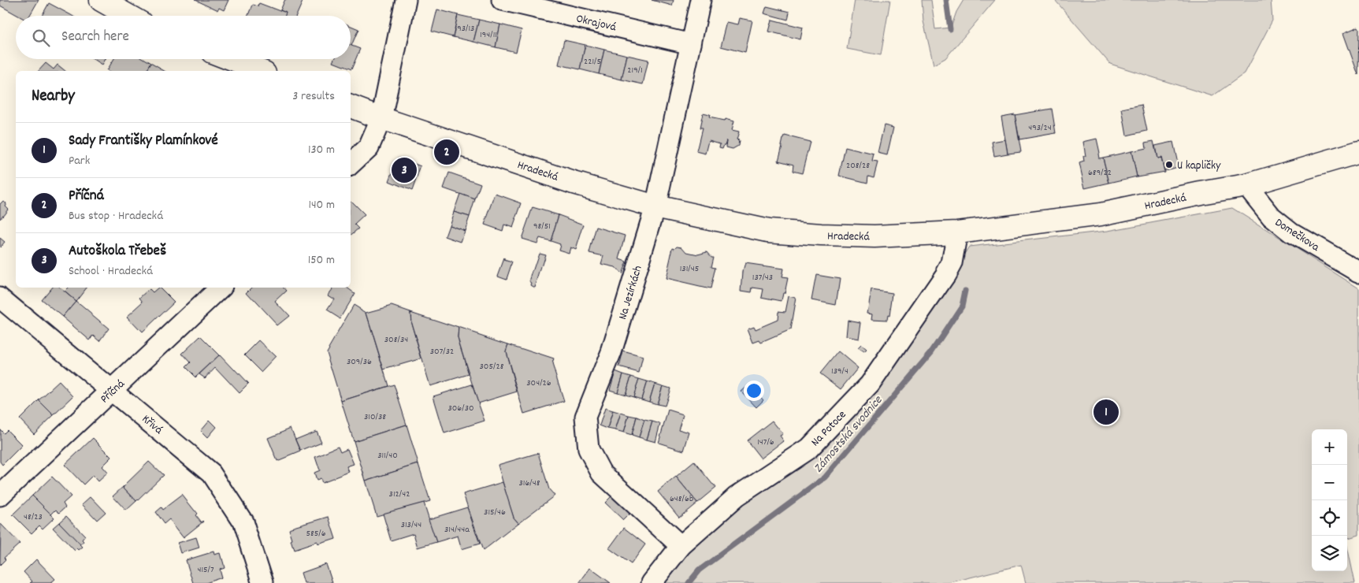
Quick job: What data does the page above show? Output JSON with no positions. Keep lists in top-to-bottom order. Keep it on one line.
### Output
{"streets":{"street":["Okrajová","Hradecká","Domečkova","Na Jezírkách","Příčná","Křivá","Na Potoce"]},"crossings":[["Okrajová","Na Jezírkách"],["Hradecká","Domečkova"],["Hradecká","Na Jezírkách"],["Hradecká","Na Potoce"],["Na Jezírkách","Na Potoce"],["Příčná","Křivá"]],"water":["Zámostská svodnice"],"places":["U kapličky"],"house_numbers":["193/13","194/11","221/5","219/1","493/24","208/28","689/22","98/51","131/45","137/43","308/34","307/32","309/36","305/28","139/4","304/26","306/30","310/38","147/6","311/40","316/48","312/42","648/6b","315/46","48/23","313/44","314/44a","585/6","415/7"],"page":{"search":"Search here","heading":["Nearby","3 results"],"list":[{"mark":"1","name":"Sady Františky Plamínkové","note":"Park","value":"130 m"},{"mark":"2","name":"Příčná","note":"Bus stop · Hradecká","value":"140 m"},{"mark":"3","name":"Autoškola Třebeš","note":"School · Hradecká","value":"150 m"}],"pins":["2","3","1"],"map_buttons":["+","−"]}}
